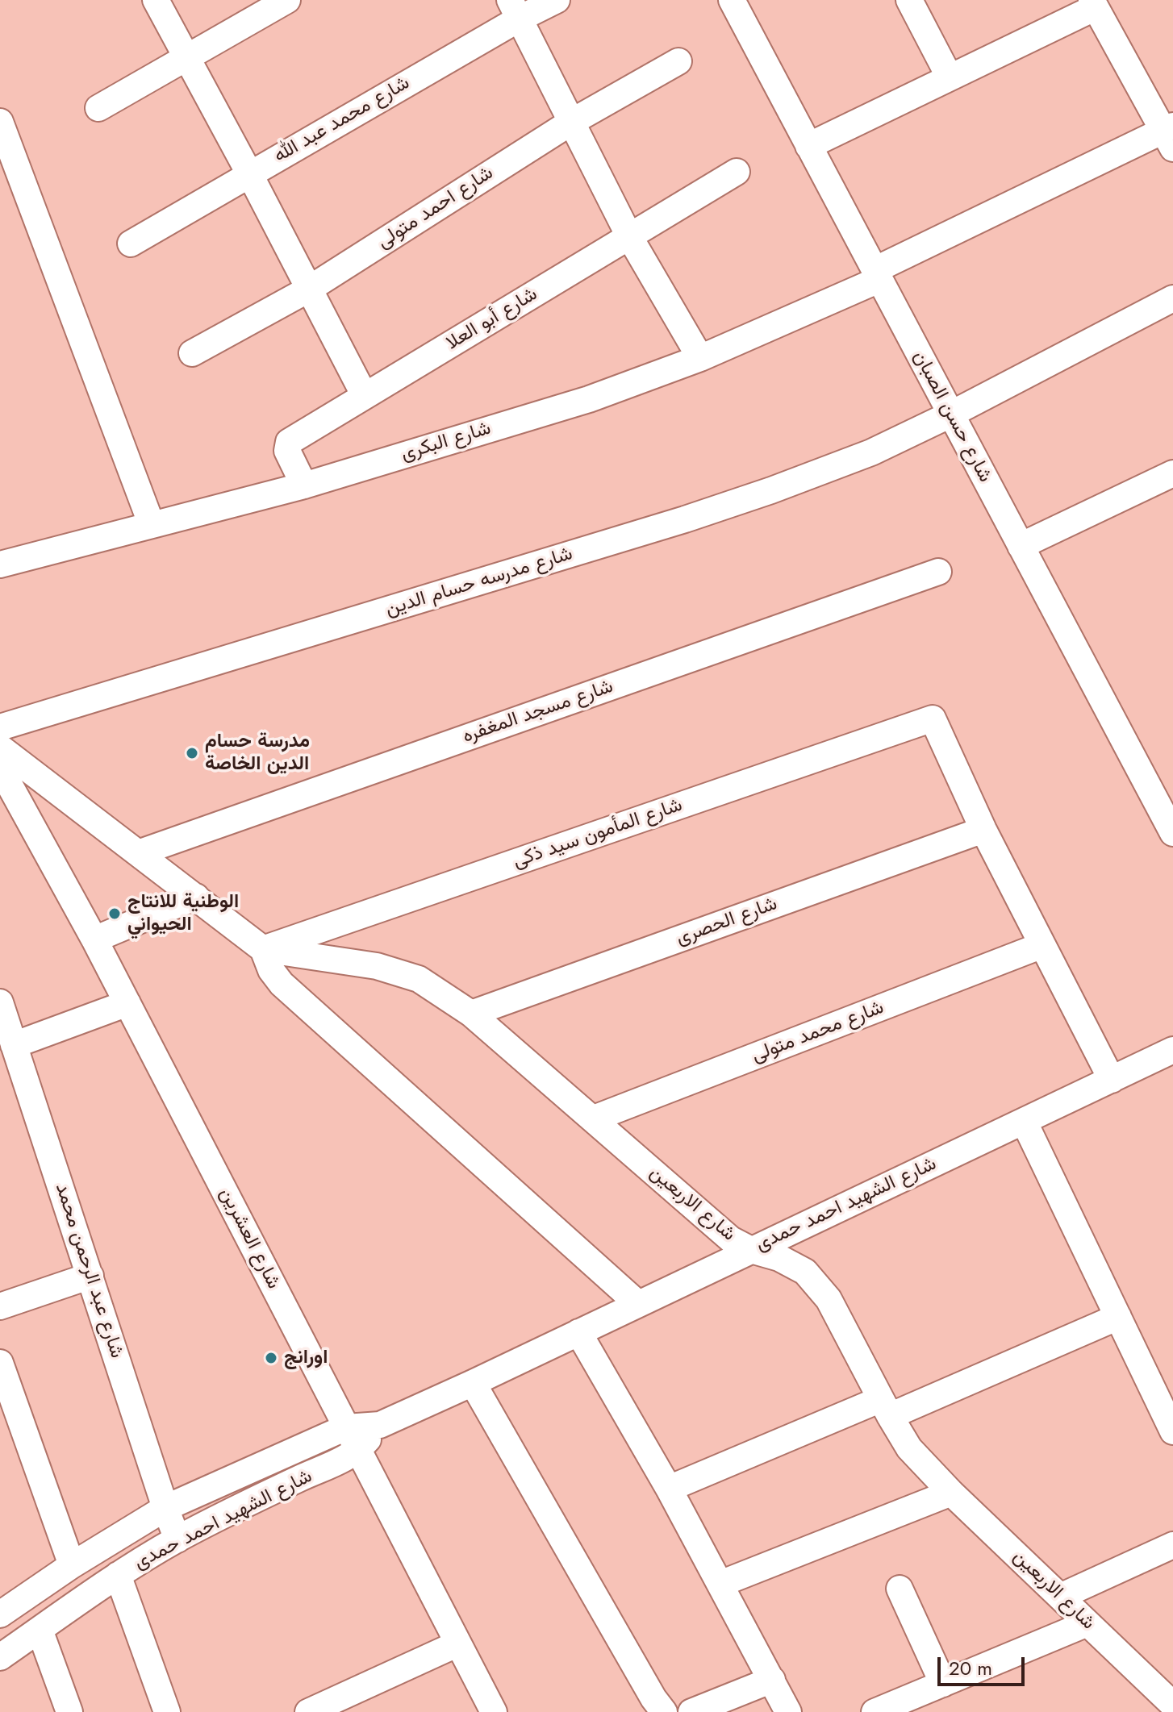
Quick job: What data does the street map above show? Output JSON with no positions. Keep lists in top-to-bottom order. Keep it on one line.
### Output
{"streets":{"street":["شارع محمد عبد الله","شارع احمد متولى","شارع أبو العلا","شارع حسن الصبان","شارع البكرى","شارع مدرسه حسام الدين","شارع مسجد المغفره","شارع المأمون سيد ذكى","شارع الحصرى","شارع محمد متولى","شارع الاربعين","شارع الشهيد احمد حمدى","شارع العشرين","شارع عبد الرحمن محمد"]},"crossings":[["شارع أبو العلا","شارع البكرى"],["شارع حسن الصبان","شارع البكرى"],["شارع حسن الصبان","شارع مدرسه حسام الدين"],["شارع مسجد المغفره","شارع الاربعين"],["شارع المأمون سيد ذكى","شارع الحصرى"],["شارع المأمون سيد ذكى","شارع الاربعين"],["شارع الحصرى","شارع الاربعين"],["شارع محمد متولى","شارع الاربعين"],["شارع الاربعين","شارع الشهيد احمد حمدى"],["شارع الشهيد احمد حمدى","شارع العشرين"],["شارع الشهيد احمد حمدى","شارع عبد الرحمن محمد"]],"places":["مدرسة حسام الدين الخاصة","الوطنية للانتاج الحيواني","اورانج"],"scale_bar":"20 m"}
